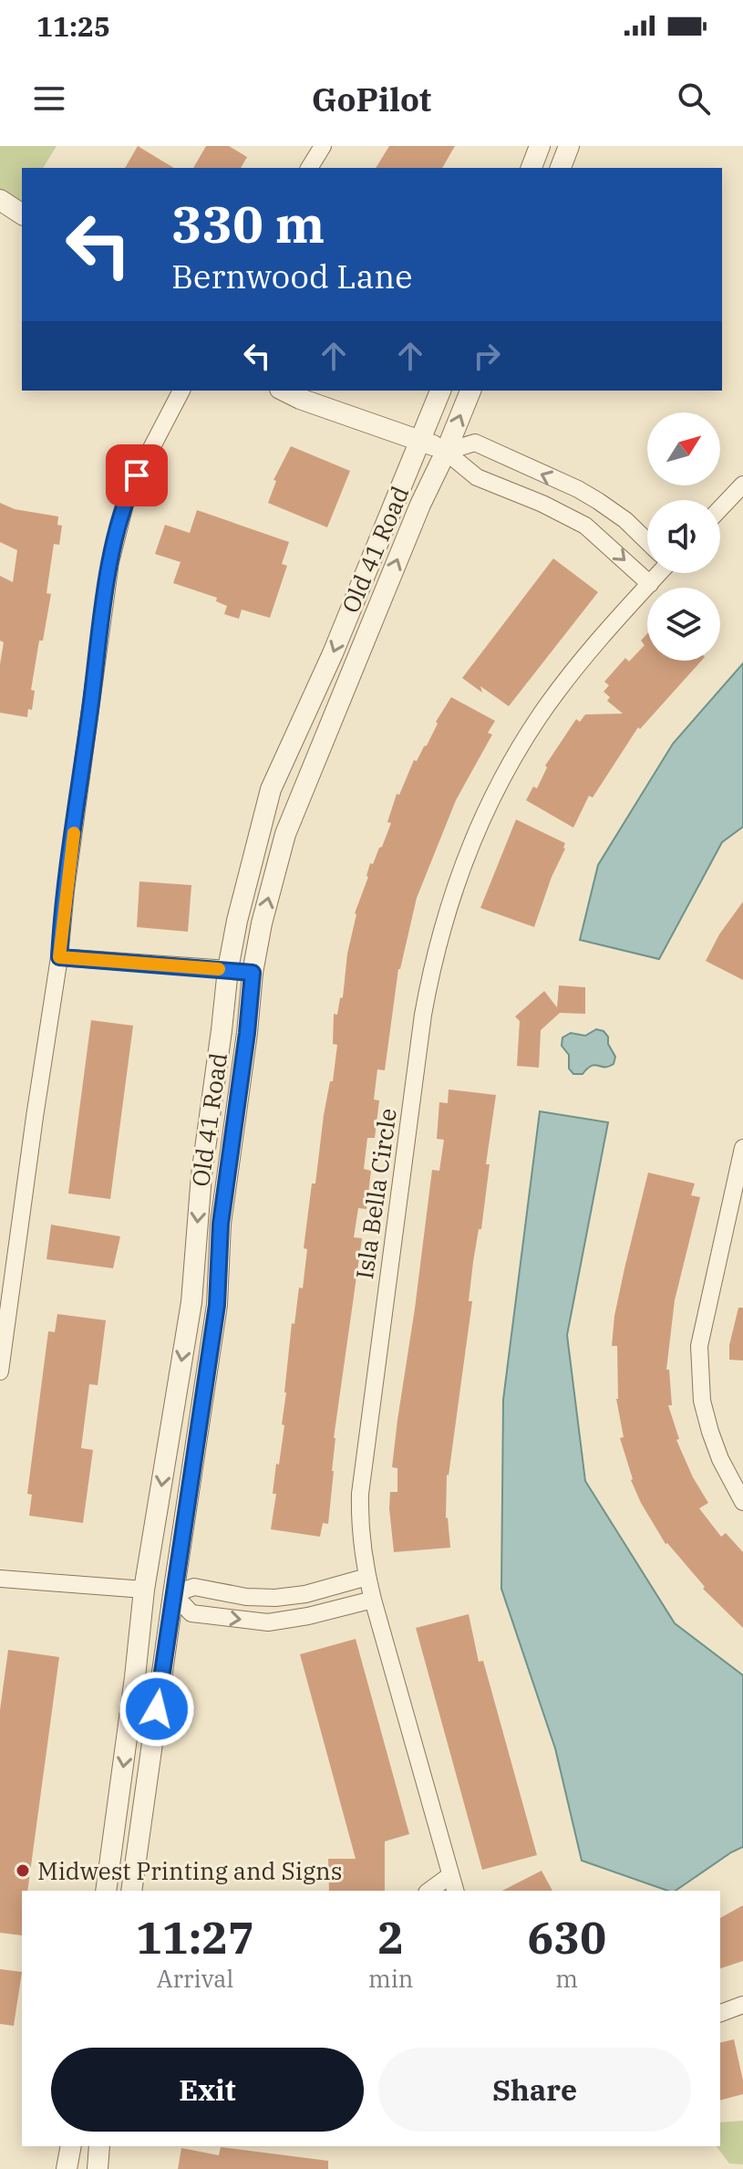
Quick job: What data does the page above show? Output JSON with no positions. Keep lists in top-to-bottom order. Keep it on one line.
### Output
{"streets":{"street":["Old 41 Road","Isla Bella Circle"]},"places":["Midwest Printing and Signs"],"north":"top right","page":{"status":"11:25","header":"GoPilot","turn":["330 m","Bernwood Lane"],"eta":["11:27","Arrival","2","min","630","m"],"buttons":["Exit","Share"]}}
